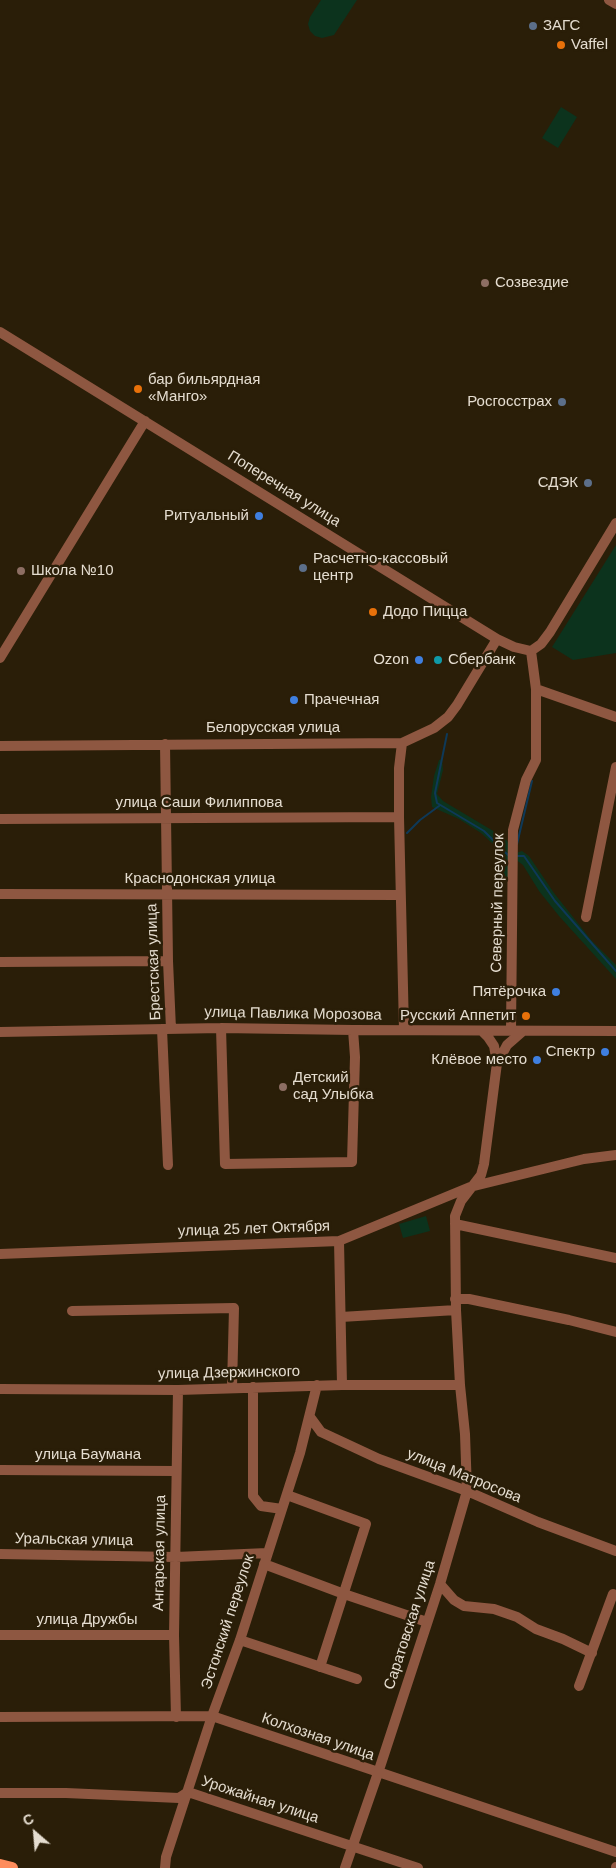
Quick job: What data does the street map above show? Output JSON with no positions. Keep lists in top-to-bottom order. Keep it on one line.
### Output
{"streets":{"street":["Поперечная улица","Белорусская улица","улица Саши Филиппова","Краснодонская улица","Северный переулок","Брестская улица","улица Павлика Морозова","улица 25 лет Октября","улица Дзержинского","улица Баумана","улица Матросова","Уральская улица","Ангарская улица","улица Дружбы","Эстонский переулок","Саратовская улица","Колхозная улица","Урожайная улица"]},"crossings":[["Поперечная улица","Белорусская улица"],["Поперечная улица","Северный переулок"],["Белорусская улица","Брестская улица"],["улица Саши Филиппова","Брестская улица"],["Краснодонская улица","Брестская улица"],["Северный переулок","улица Павлика Морозова"],["Брестская улица","улица Павлика Морозова"],["улица 25 лет Октября","Саратовская улица"],["улица Дзержинского","Ангарская улица"],["улица Дзержинского","Эстонский переулок"],["улица Дзержинского","Саратовская улица"],["улица Баумана","Ангарская улица"],["улица Матросова","Эстонский переулок"],["улица Матросова","Саратовская улица"],["Уральская улица","Ангарская улица"],["Уральская улица","Эстонский переулок"],["Ангарская улица","улица Дружбы"],["Ангарская улица","Колхозная улица"],["Эстонский переулок","Колхозная улица"],["Эстонский переулок","Урожайная улица"],["Саратовская улица","Колхозная улица"],["Саратовская улица","Урожайная улица"]],"places":["ЗАГС","Vaffel","Созвездие","бар бильярдная «Манго»","Росгосстрах","СДЭК","Ритуальный","Расчетно-кассовый центр","Школа №10","Додо Пицца","Ozon","Сбербанк","Прачечная","Пятёрочка","Русский Аппетит","Спектр","Клёвое место","Детский сад Улыбка"],"north":"top left"}
